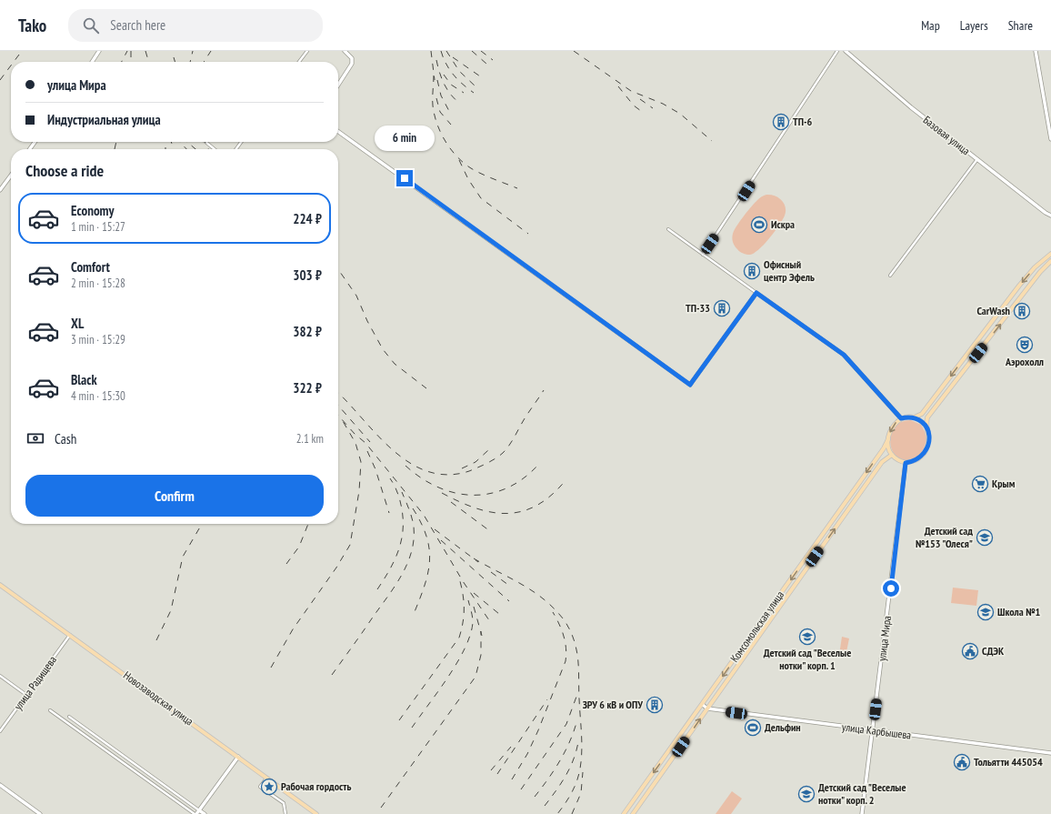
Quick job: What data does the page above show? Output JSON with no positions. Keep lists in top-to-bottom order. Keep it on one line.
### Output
{"streets":{"main road":["Комсомольская улица","Новозаводская улица"],"street":["Базовая улица","улица Мира","улица Радищева","улица Карбышева"]},"crossings":[["Комсомольская улица","улица Мира"],["Комсомольская улица","улица Карбышева"],["улица Мира","улица Карбышева"],["улица Радищева","Новозаводская улица"]],"places":{"building":["ТП-6","Офисный центр Эфель","ТП-33","CarWash","ЗРУ 6 кВ и ОПУ"],"sports":["Искра","Дельфин"],"theatre":["Аэрохолл"],"supermarket":["Крым"],"school or university":["Детский сад №153 \"Олеся\"","Школа №1","Детский сад \"Веселые нотки\" корп. 1","Детский сад \"Веселые нотки\" корп. 2"],"public building":["СДЭК","Тольятти 445054"],"place":["Рабочая гордость"]},"page":{"header":"Tako","search":"Search here","nav":["Map","Layers","Share"],"banner":["улица Мира","Индустриальная улица"],"bubble":"6 min","heading":"Choose a ride","list":[{"name":"Economy","note":"1 min · 15:27","value":"224 ₽"},{"name":"Comfort","note":"2 min · 15:28","value":"303 ₽"},{"name":"XL","note":"3 min · 15:29","value":"382 ₽"},{"name":"Black","note":"4 min · 15:30","value":"322 ₽"}],"pay":["Cash","2.1 km"],"buttons":"Confirm"}}
